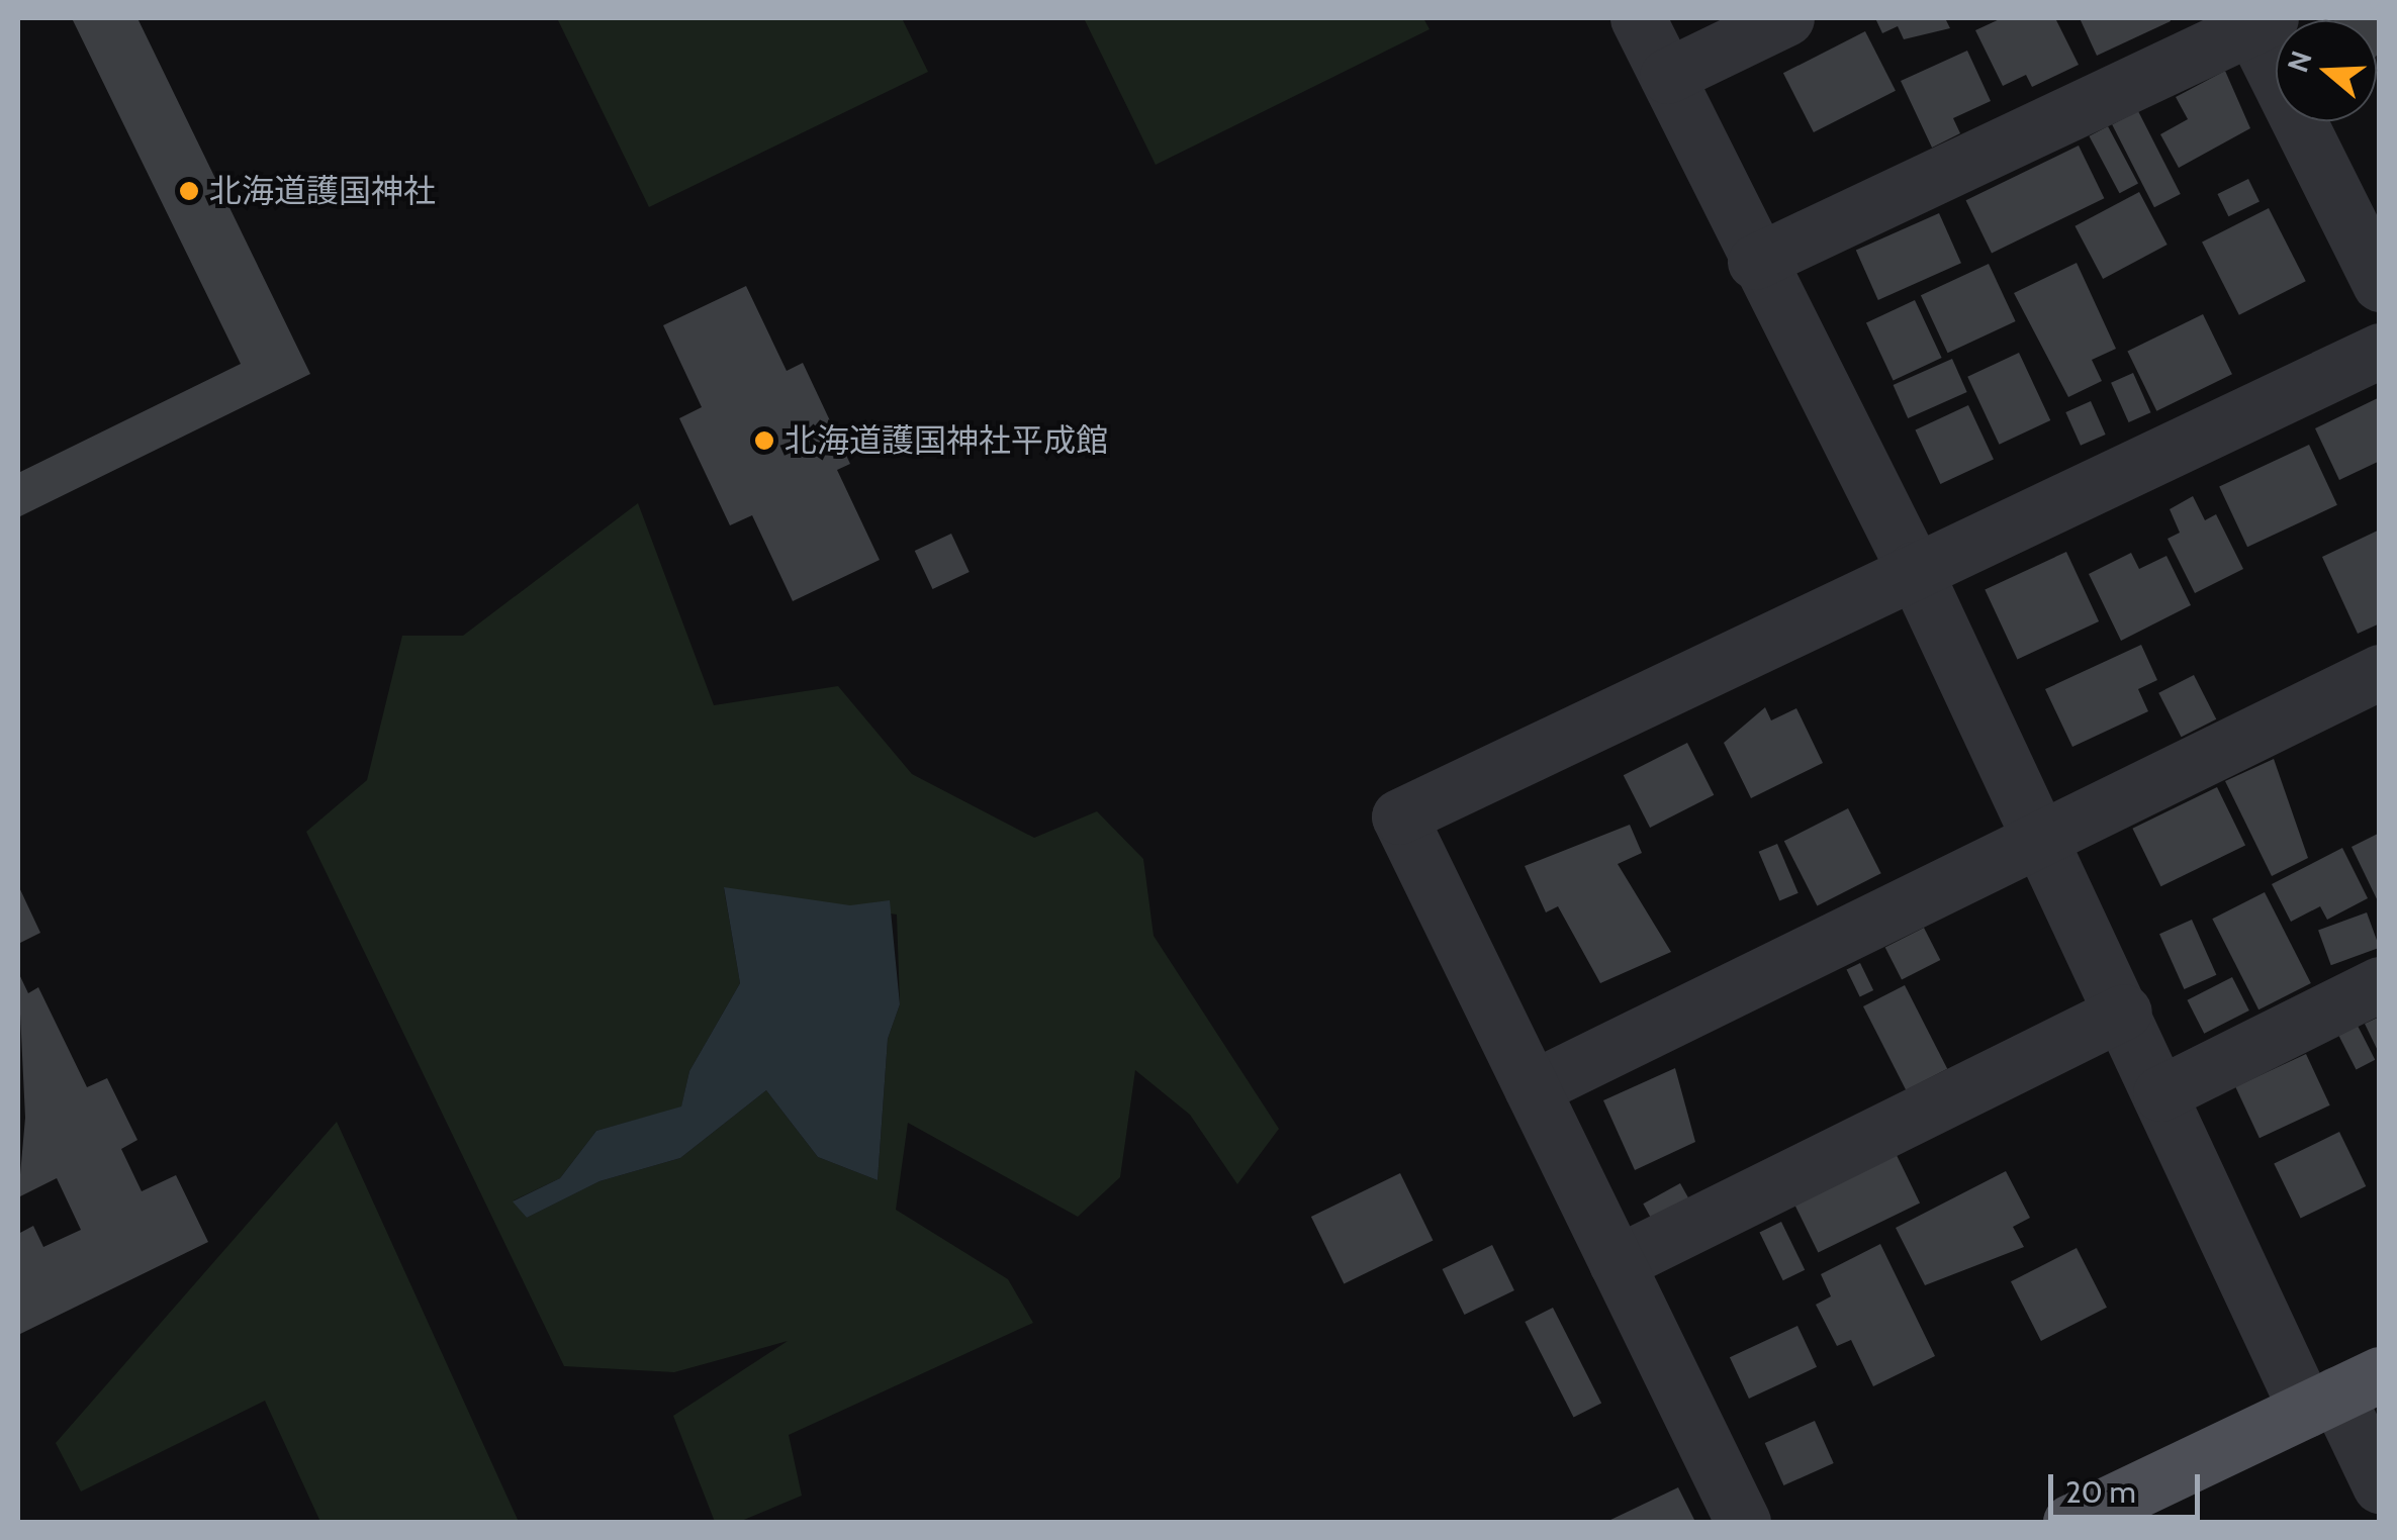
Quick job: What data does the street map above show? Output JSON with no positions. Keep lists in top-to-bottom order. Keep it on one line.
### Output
{"places":["北海道護国神社","北海道護国神社平成館"],"scale_bar":"20 m","north":"left"}
